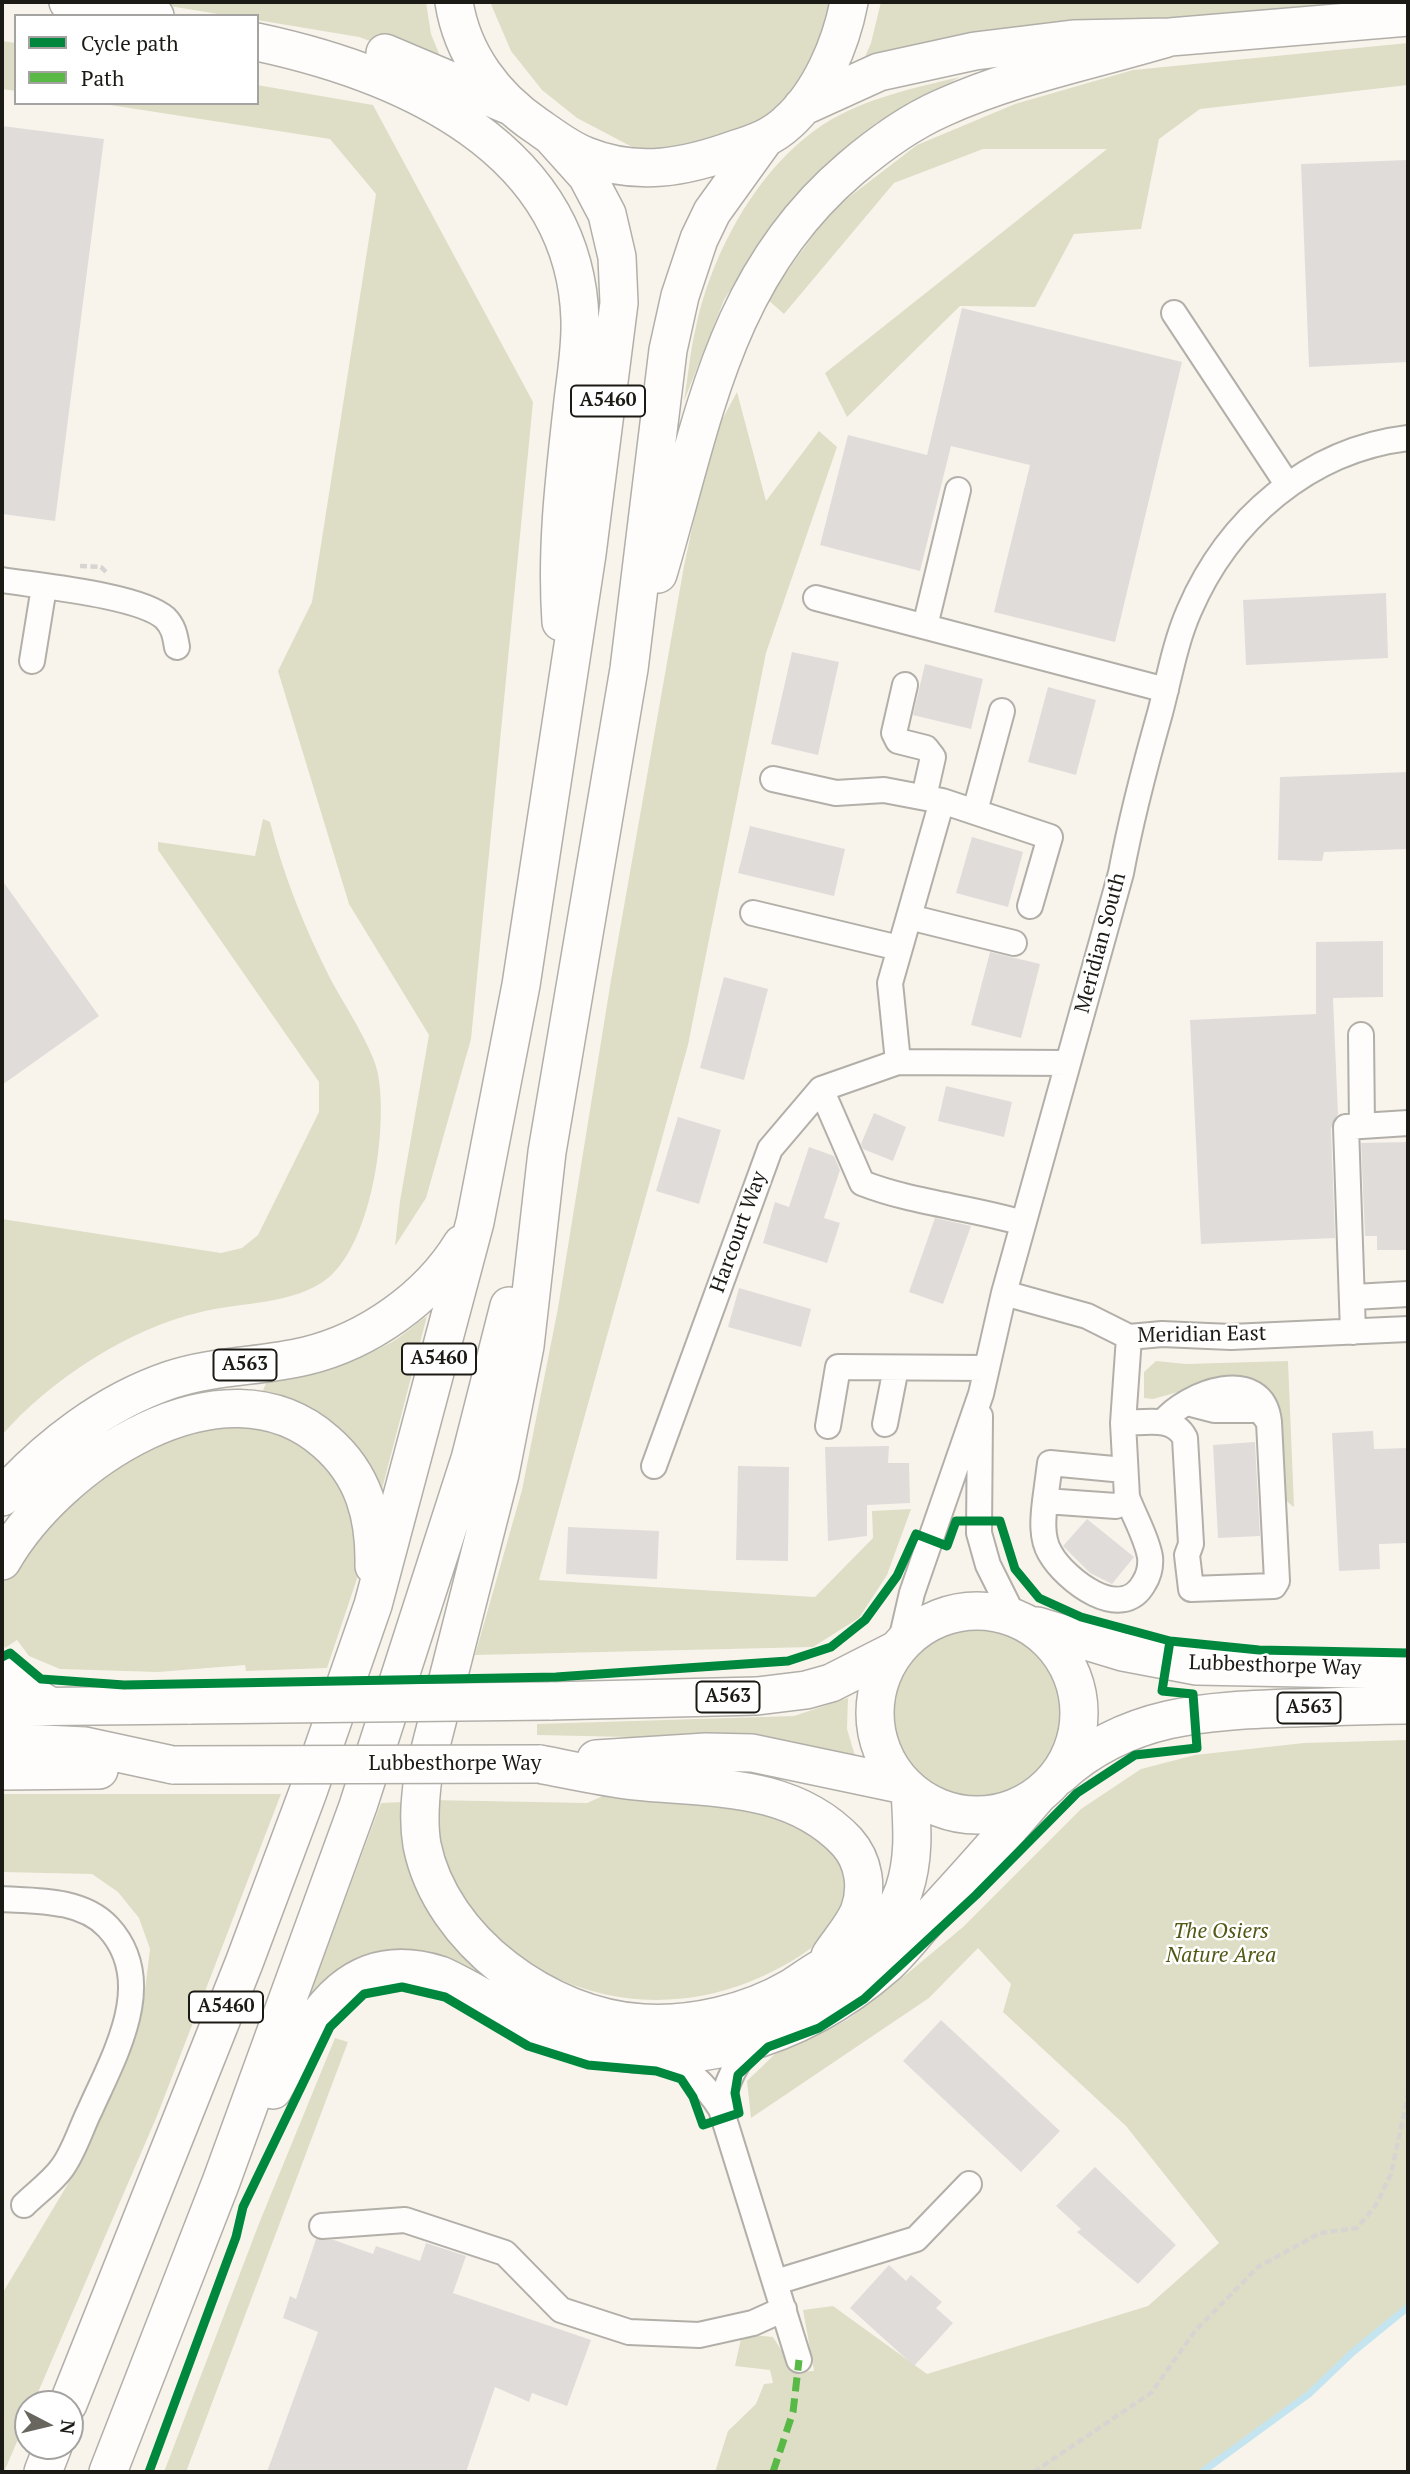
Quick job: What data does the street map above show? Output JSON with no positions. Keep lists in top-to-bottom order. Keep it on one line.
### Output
{"streets":{"highway":["A5460","A563","Lubbesthorpe Way"],"street":["Meridian South","Harcourt Way","Meridian East"]},"crossings":[["A5460","A563"],["Meridian South","Meridian East"],["Meridian South","A563"],["Meridian South","Lubbesthorpe Way"],["A563","Lubbesthorpe Way"]],"parks":["The Osiers Nature Area"],"legend":["Cycle path","Path"],"north":"right"}
